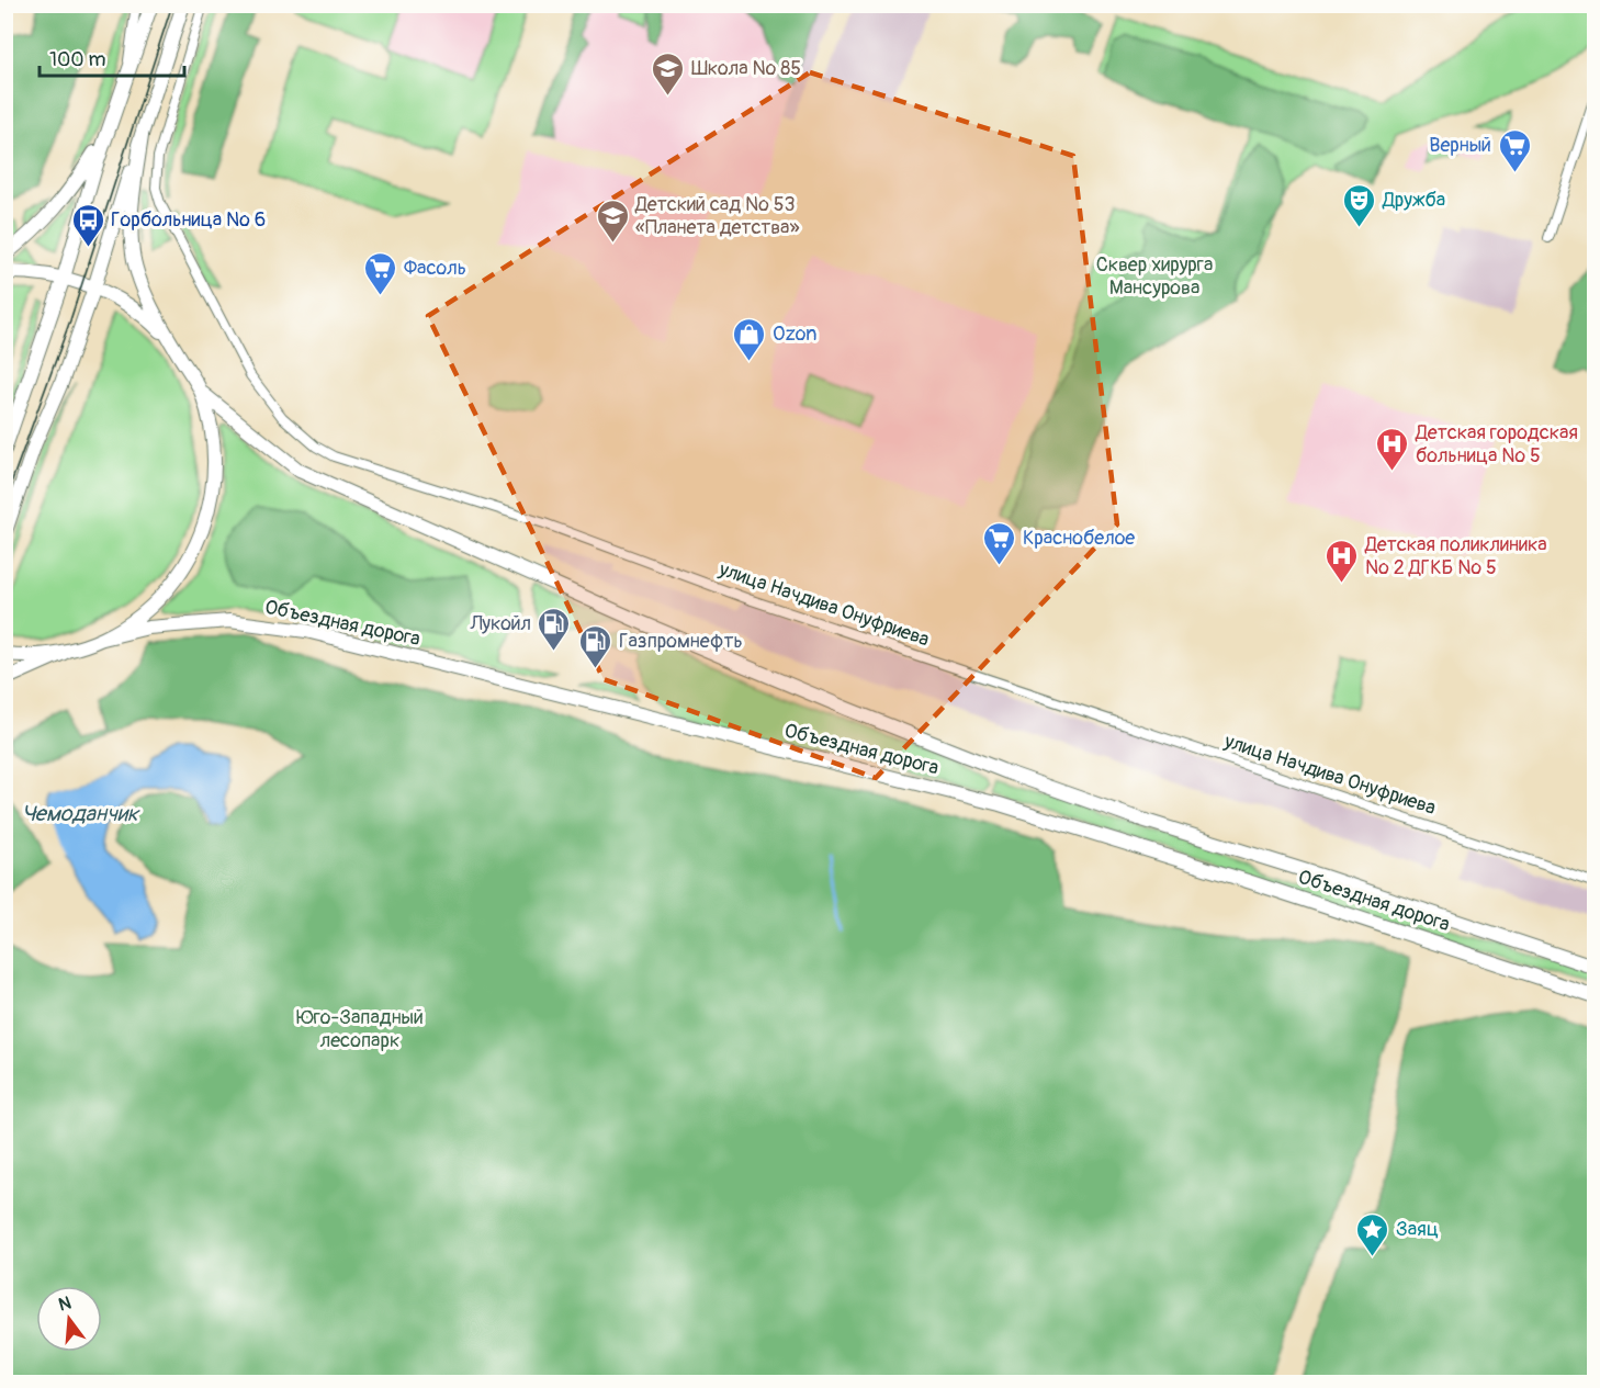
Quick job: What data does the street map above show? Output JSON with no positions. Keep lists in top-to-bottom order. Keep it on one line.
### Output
{"streets":{"main road":["Объездная дорога"],"street":["улица Начдива Онуфриева"]},"water":["Чемоданчик"],"parks":["Сквер хирурга Мансурова","Юго-Западный лесопарк"],"places":{"school or university":["Школа № 85","Детский сад № 53 «Планета детства»"],"supermarket":["Верный","Фасоль","Краснобелое"],"theatre":["Дружба"],"bus stop":["Горбольница № 6"],"shop":["Ozon"],"hospital":["Детская городская больница № 5","Детская поликлиника № 2 ДГКБ № 5"],"fuel station":["Лукойл","Газпромнефть"],"place":["Заяц"]},"scale_bar":"100 m","north":"top"}
